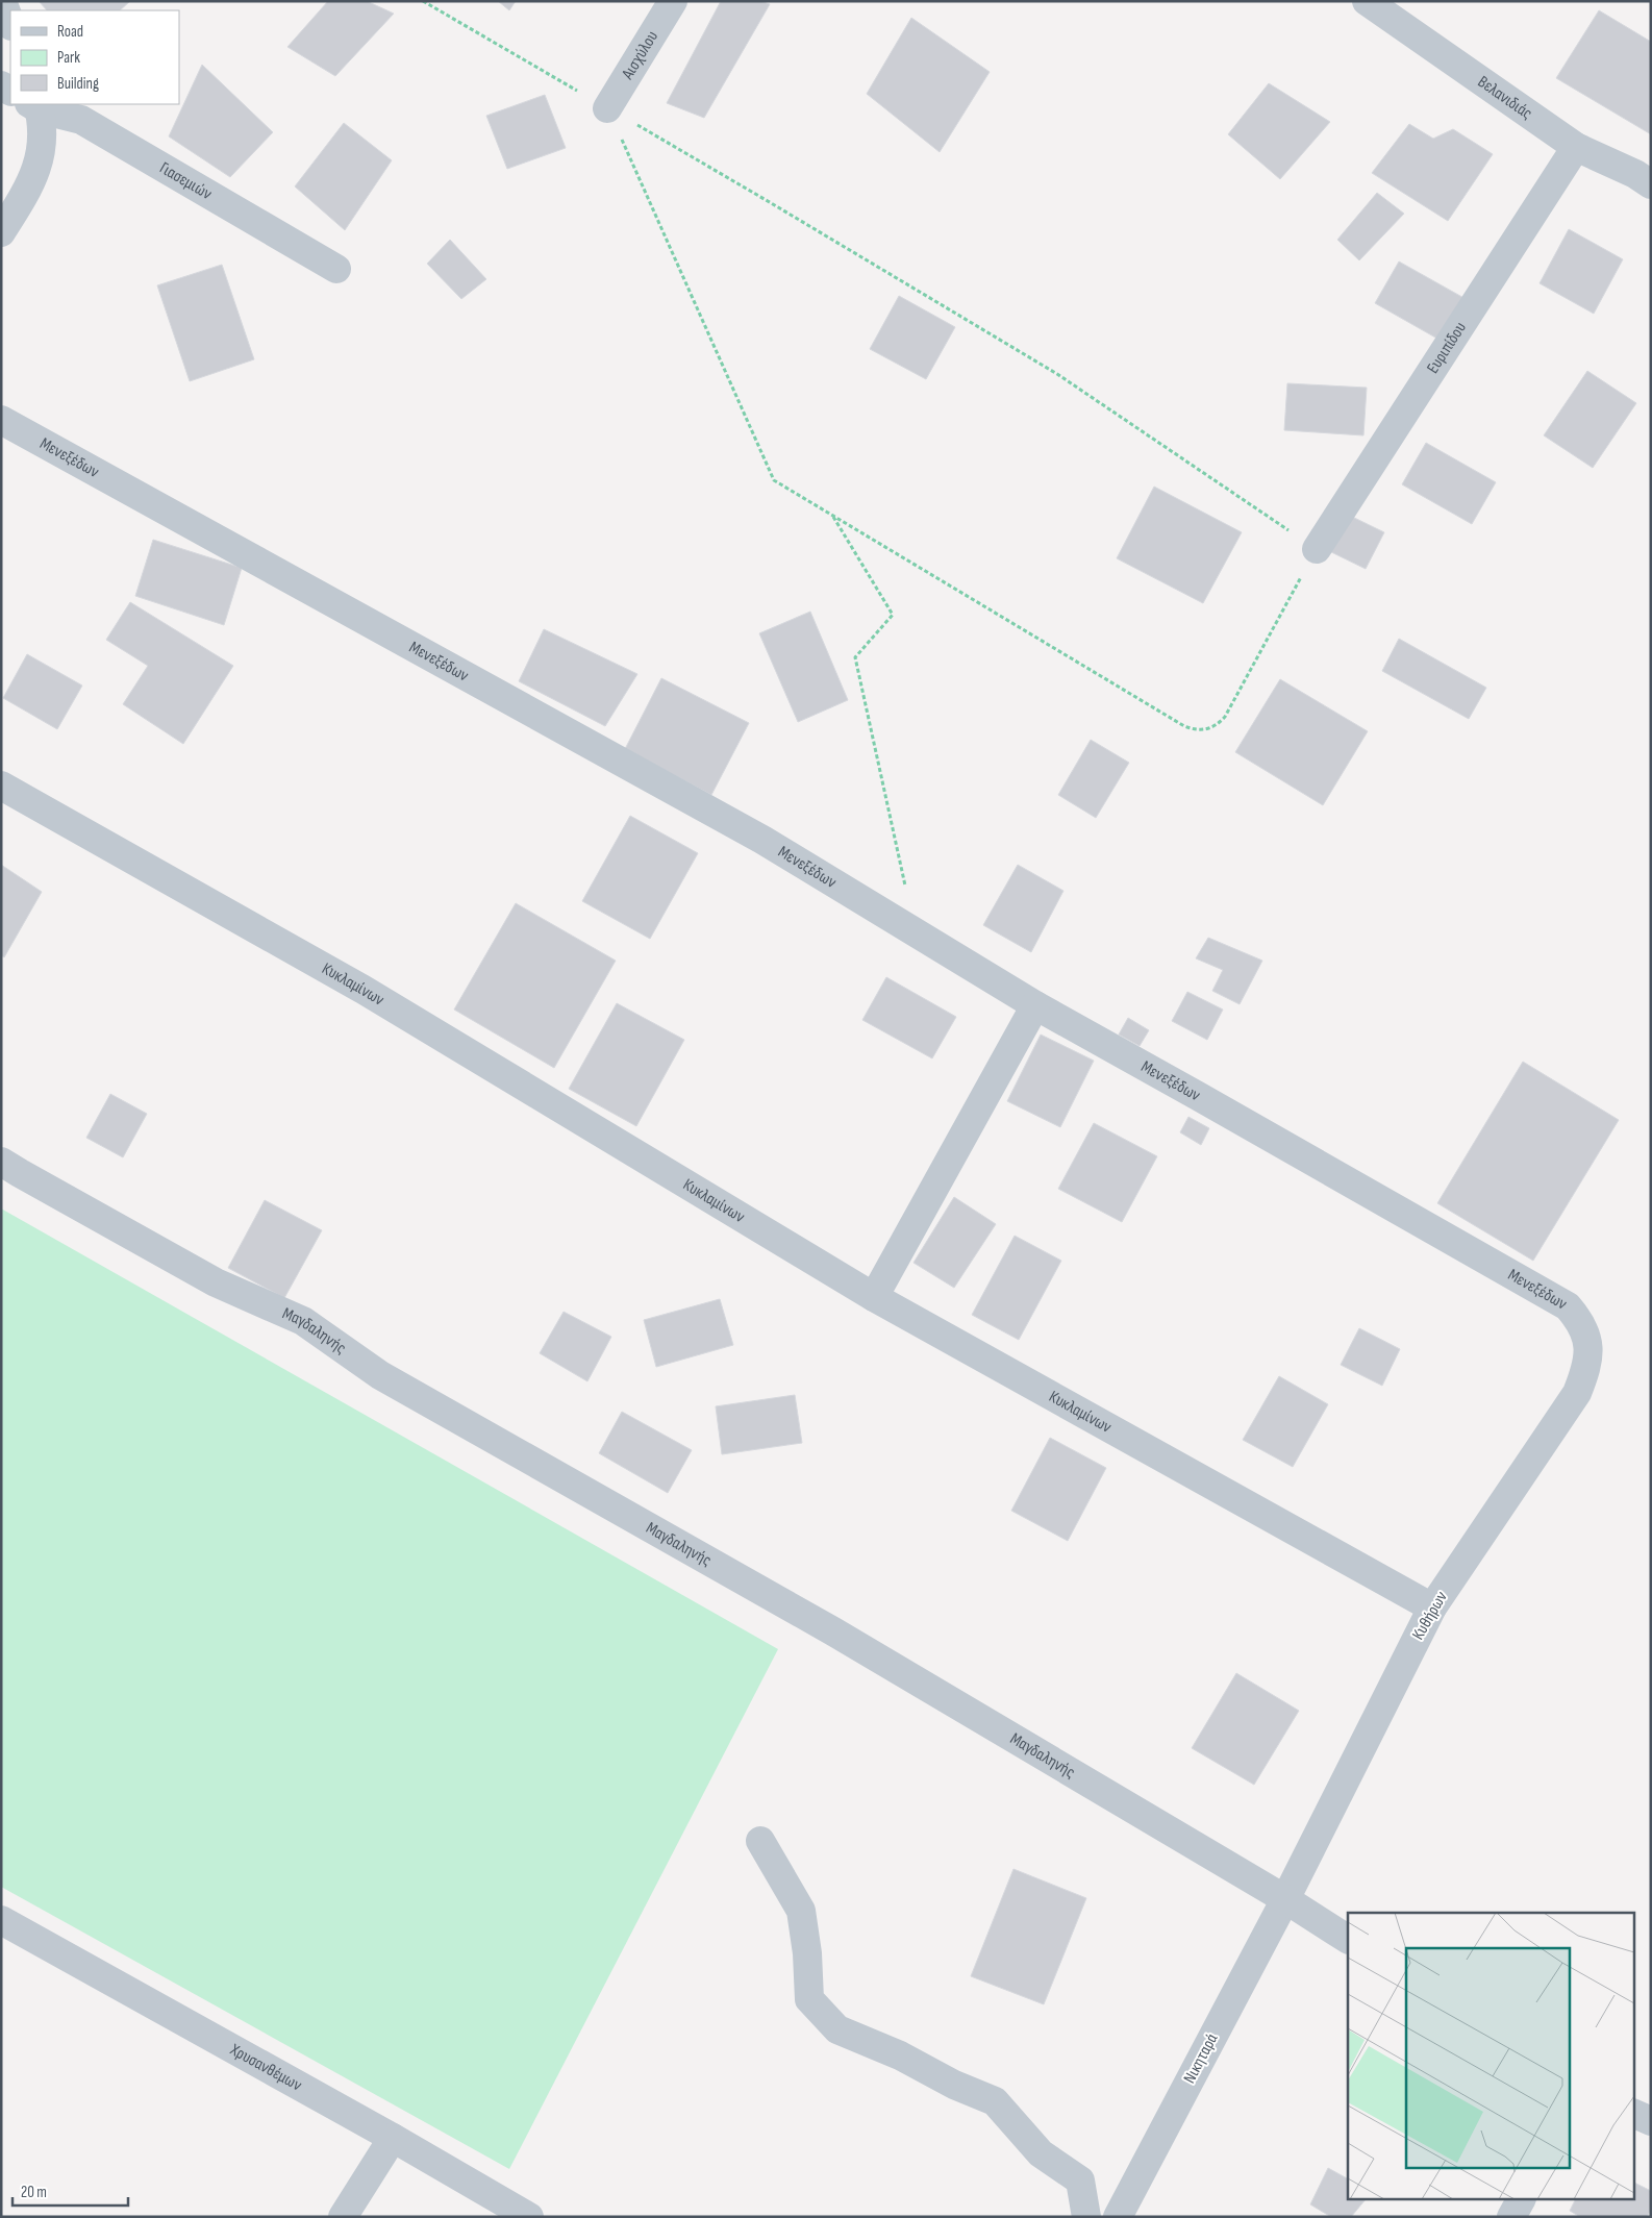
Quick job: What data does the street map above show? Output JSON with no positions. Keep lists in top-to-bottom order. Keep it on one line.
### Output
{"streets":{"street":["Αισχύλου","Βελανιδιάς","Γιασεμιών","Ευριπίδου","Μενεξέδων","Κυκλαμίνων","Μαγδαληνής","Κυθήρων","Νικηταρά","Χρυσανθέμων"]},"crossings":[["Βελανιδιάς","Ευριπίδου"],["Μενεξέδων","Κυθήρων"],["Κυκλαμίνων","Κυθήρων"],["Μαγδαληνής","Κυθήρων"],["Μαγδαληνής","Νικηταρά"],["Κυθήρων","Νικηταρά"]],"legend":["Road","Park","Building"],"scale_bar":"20 m"}
